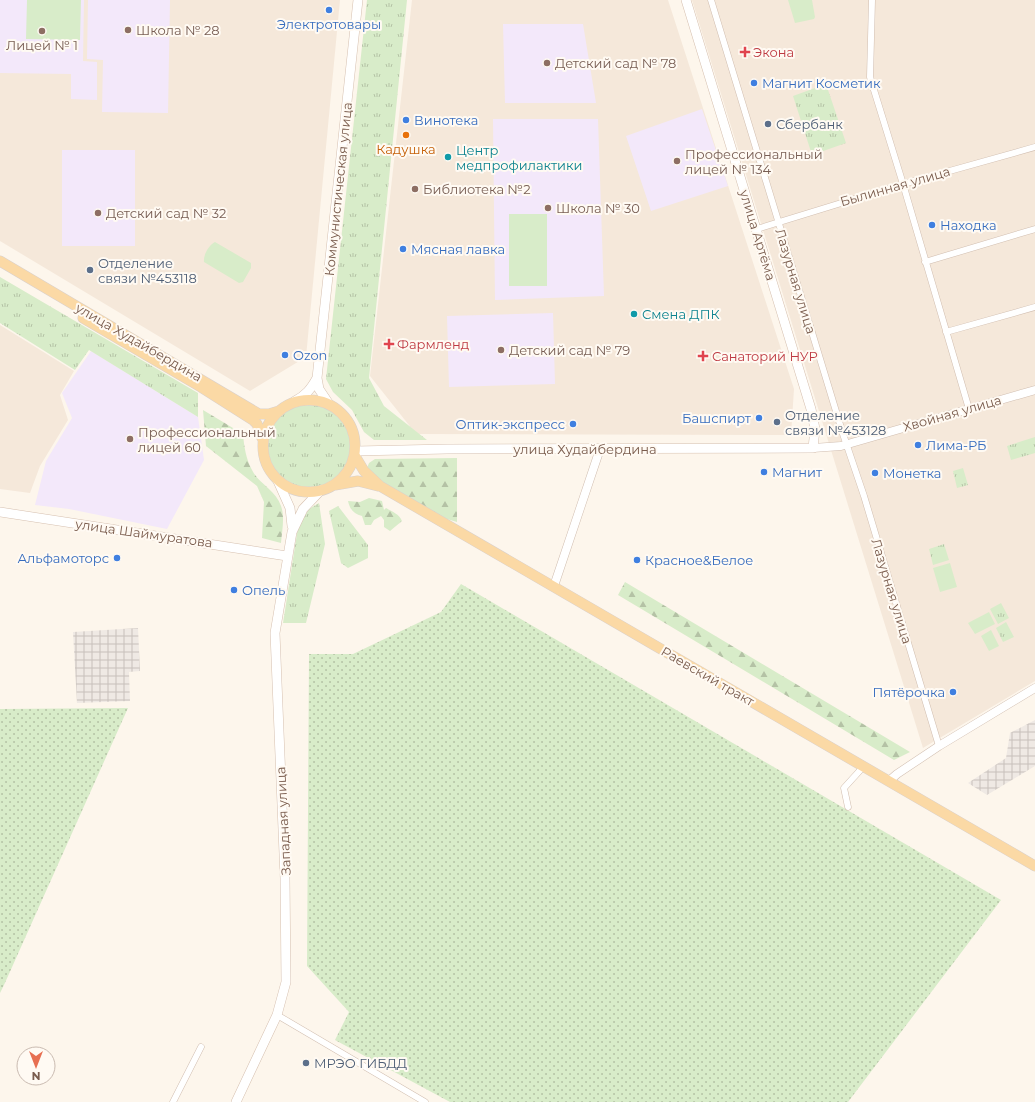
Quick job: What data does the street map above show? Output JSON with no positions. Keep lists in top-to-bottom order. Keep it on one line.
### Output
{"streets":{"main road":["Коммунистическая улица","улица Артёма","улица Худайбердина","улица Шаймуратова","Раевский тракт","Западная улица"],"street":["Былинная улица","Лазурная улица","Хвойная улица"]},"crossings":[["Былинная улица","улица Артёма"],["Былинная улица","Лазурная улица"],["Коммунистическая улица","улица Худайбердина"],["Коммунистическая улица","Раевский тракт"],["Коммунистическая улица","Западная улица"],["улица Артёма","улица Худайбердина"],["улица Артёма","Хвойная улица"],["Лазурная улица","Хвойная улица"],["улица Худайбердина","Хвойная улица"],["улица Худайбердина","Раевский тракт"],["улица Худайбердина","Западная улица"],["улица Шаймуратова","Западная улица"],["Раевский тракт","Западная улица"]],"places":{"other":["Электротовары","Школа № 28","Лицей № 1","Детский сад № 78","Магнит Косметик","Винотека","Сбербанк","Кадушка","Центр медпрофилактики","Профессиональный лицей № 134","Библиотека №2","Школа № 30","Детский сад № 32","Находка","Мясная лавка","Отделение связи №453118","Смена ДПК","Детский сад № 79","Ozon","Башспирт","Отделение связи №453128","Оптик-экспресс","Профессиональный лицей 60","Лима-РБ","Магнит","Монетка","Альфамоторс","Красное&Белое","Опель","Пятёрочка","МРЭО ГИБДД"],"health":["Экона","Фармленд","Санаторий НУР"]},"north":"bottom"}
